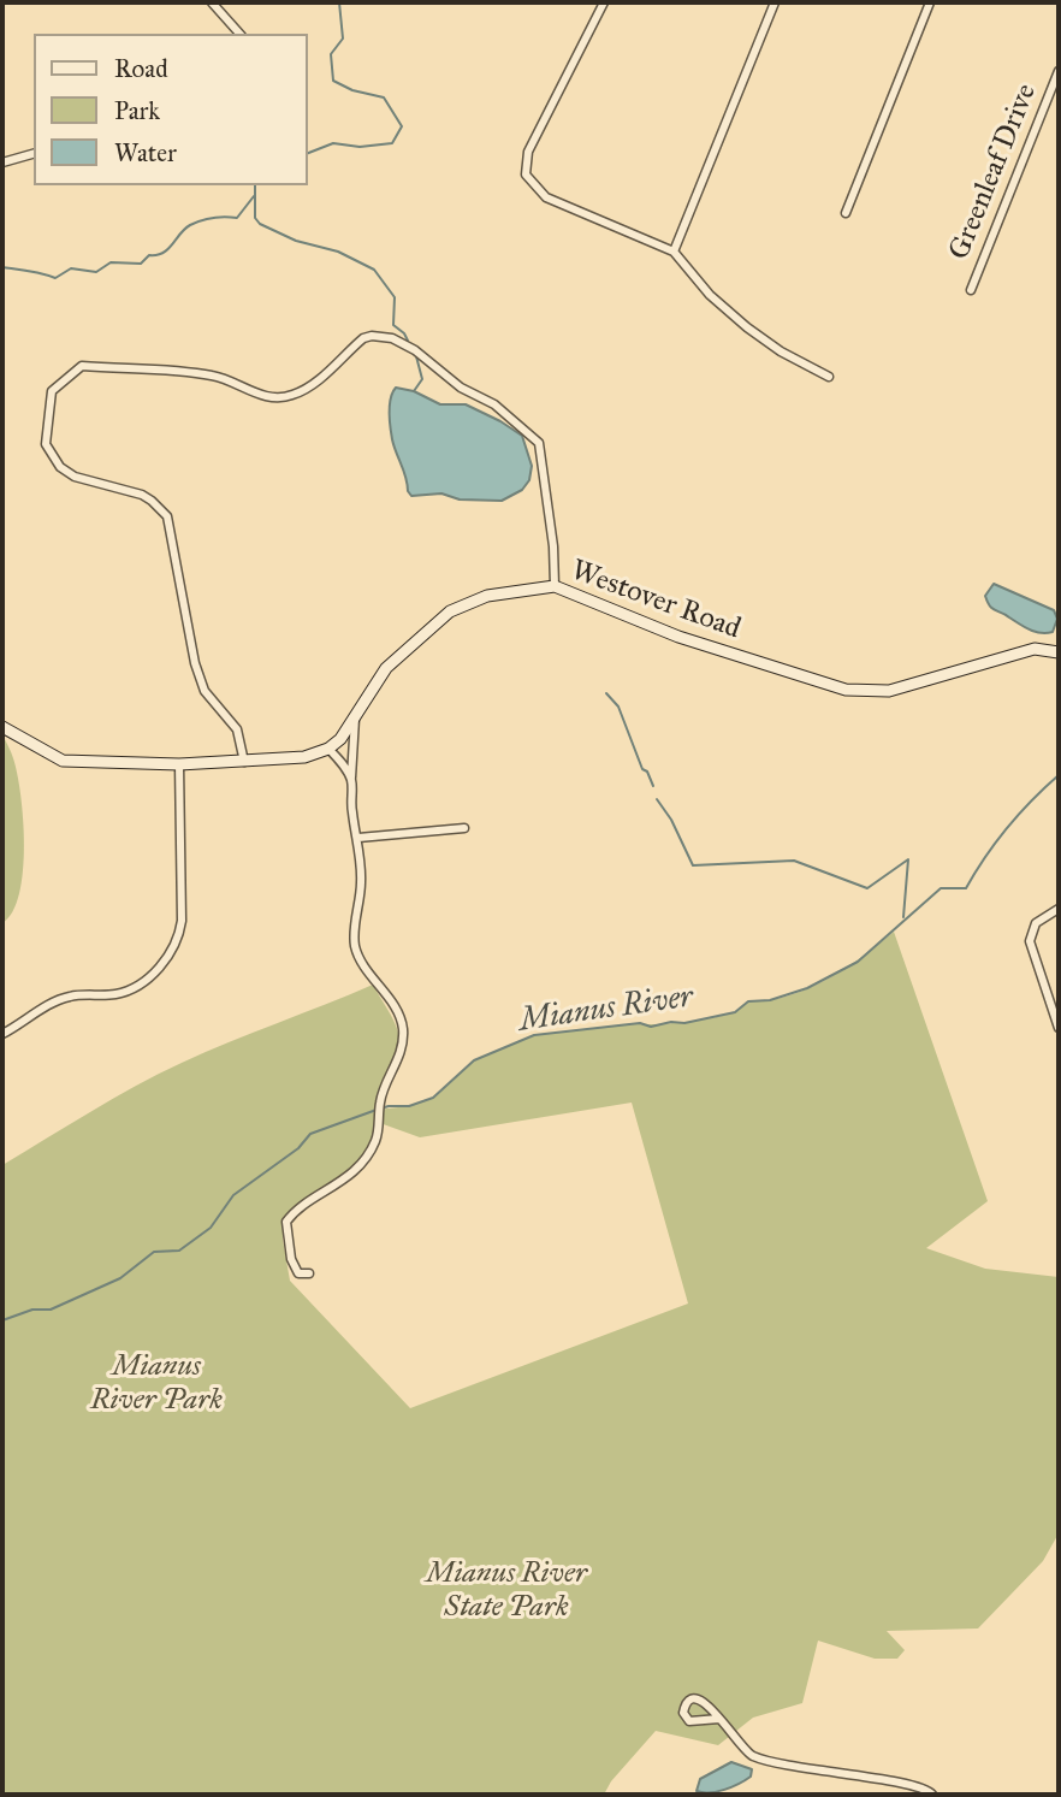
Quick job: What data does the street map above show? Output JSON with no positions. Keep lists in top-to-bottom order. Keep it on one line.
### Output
{"streets":{"street":["Greenleaf Drive","Westover Road"]},"water":["Mianus River"],"parks":["Mianus River Park","Mianus River State Park"],"legend":["Road","Park","Water"]}
